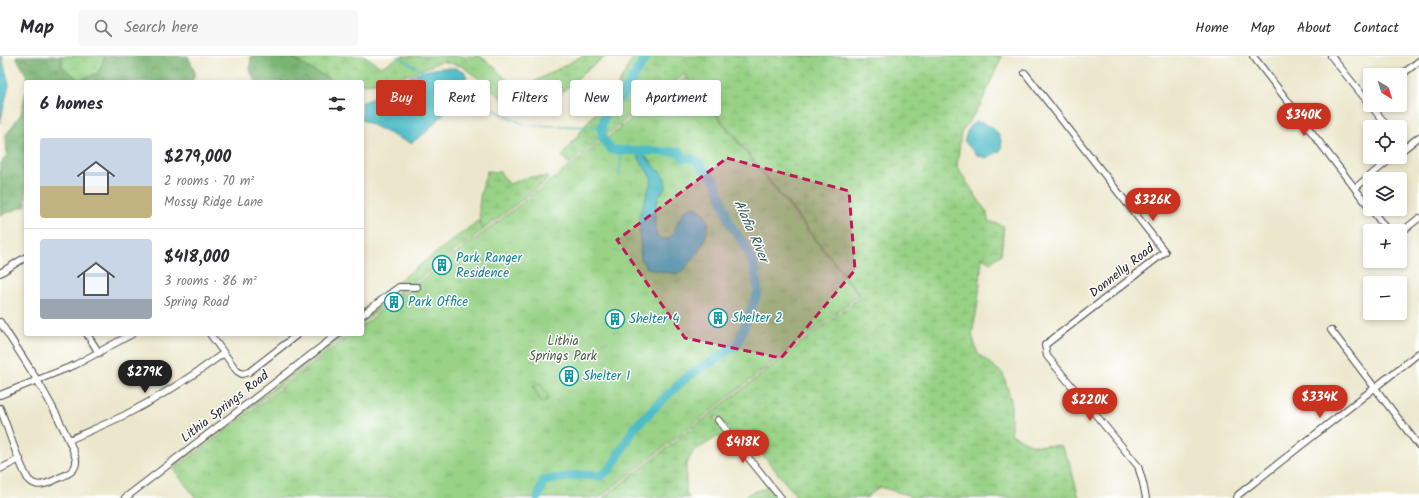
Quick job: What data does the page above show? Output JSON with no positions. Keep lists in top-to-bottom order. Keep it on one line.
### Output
{"streets":{"street":["Donnelly Road","Lithia Springs Road"]},"water":["Alafia River"],"parks":["Lithia Springs Park"],"places":{"building":["Park Ranger Residence","Park Office","Shelter 2","Shelter 4","Shelter 1"]},"north":"bottom right","page":{"header":"Map","search":"Search here","nav":["Home","Map","About","Contact"],"map_buttons":["+","−"],"chip":["Buy","Rent","Filters","New","Apartment"],"heading":"6 homes","price":["$340K","$326K","$279K","$334K","$220K","$418K"],"list":[{"name":"$279,000","note":"2 rooms · 70 m² · Mossy Ridge Lane"},{"name":"$418,000","note":"3 rooms · 86 m² · Spring Road"}]}}
